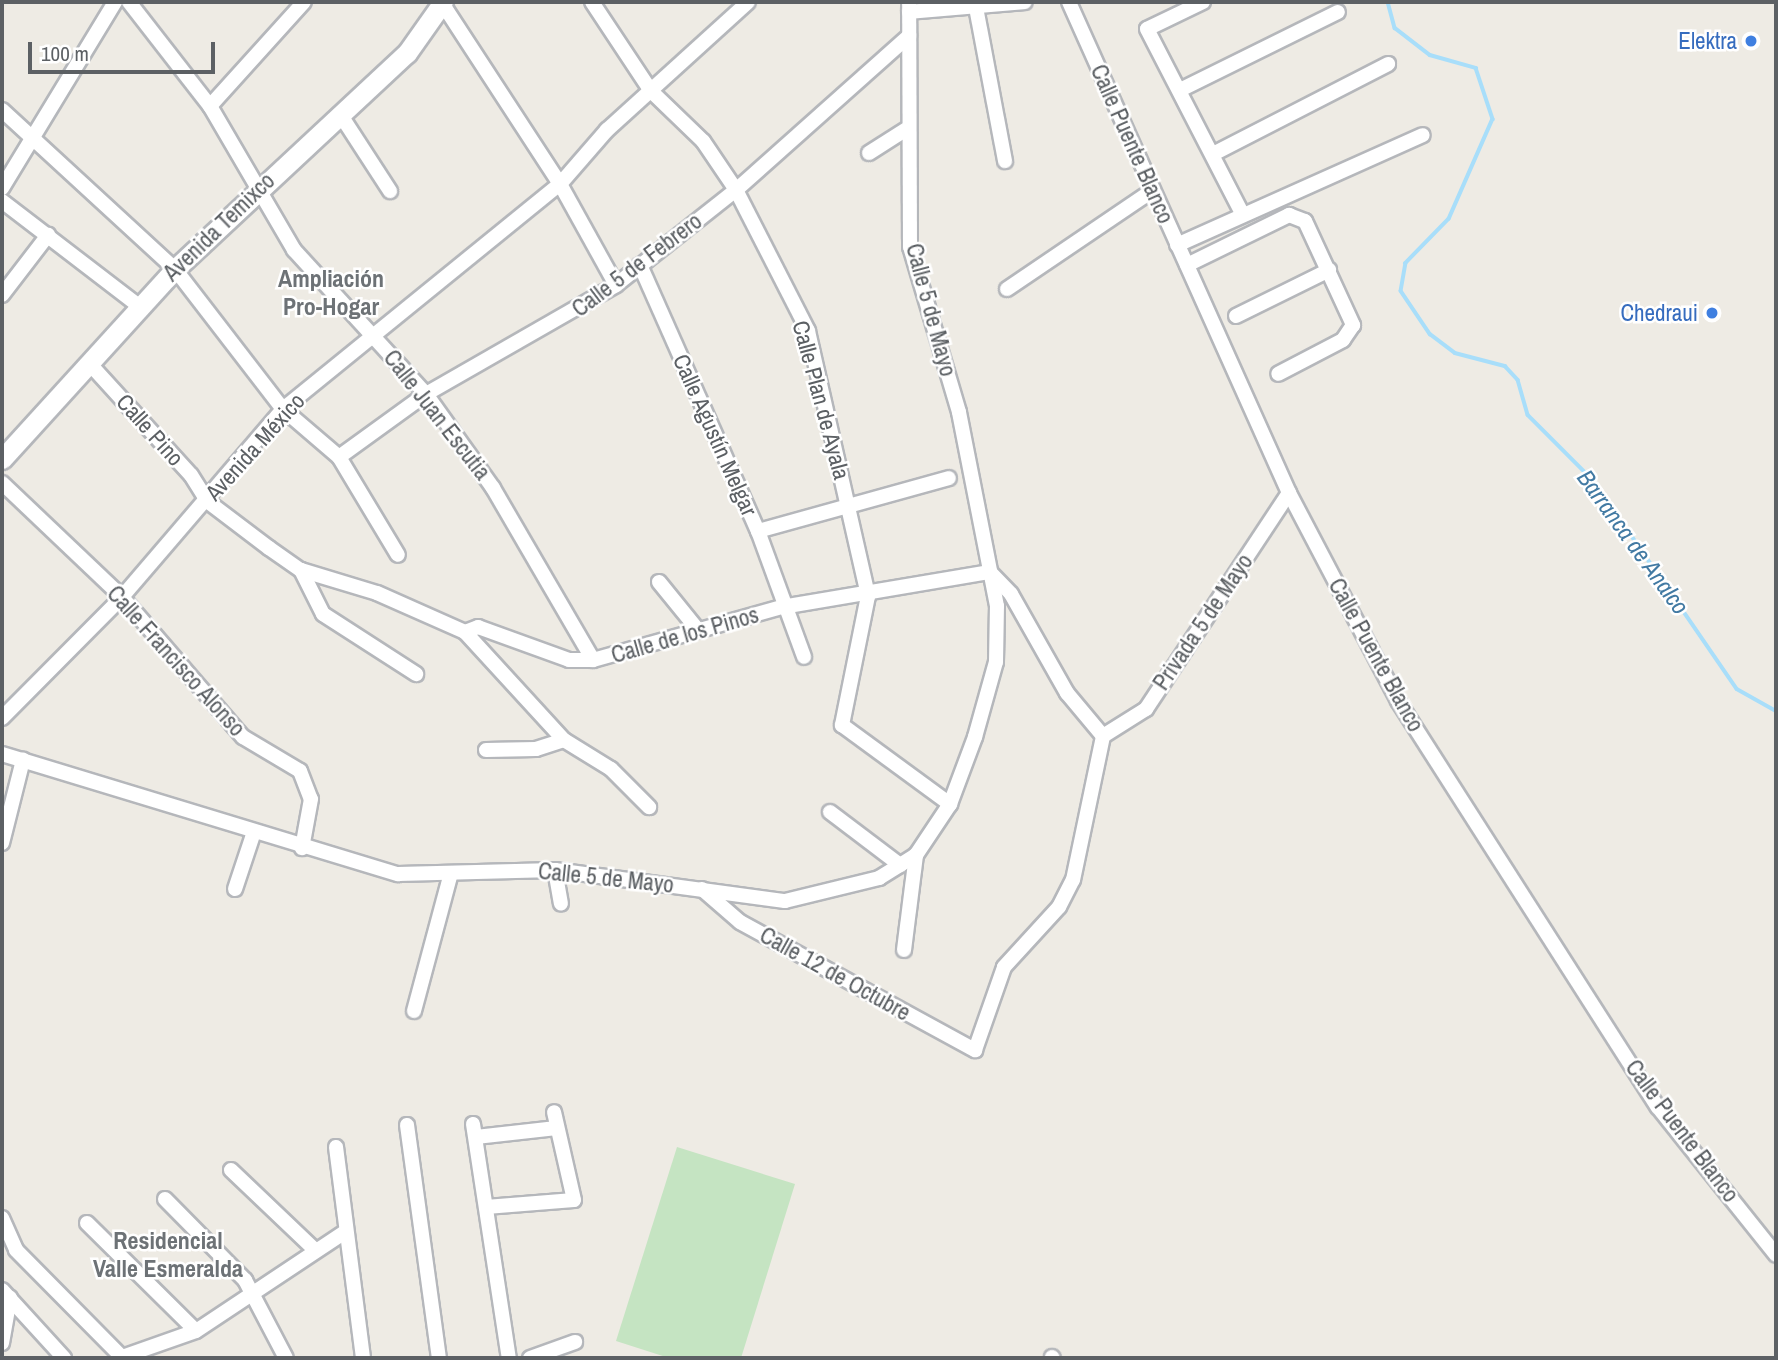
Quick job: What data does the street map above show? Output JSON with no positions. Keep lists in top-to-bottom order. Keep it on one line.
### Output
{"streets":{"main road":["Avenida Temixco"],"street":["Calle Puente Blanco","Calle 5 de Febrero","Calle 5 de Mayo","Calle Plan de Ayala","Calle Juan Escutia","Calle Pino","Calle Agustín Melgar","Avenida México","Privada 5 de Mayo","Calle de los Pinos","Calle Francisco Alonso","Calle 12 de Octubre"]},"crossings":[["Calle Puente Blanco","Privada 5 de Mayo"],["Avenida Temixco","Calle Juan Escutia"],["Avenida Temixco","Calle Pino"],["Calle 5 de Febrero","Calle 5 de Mayo"],["Calle 5 de Febrero","Calle Plan de Ayala"],["Calle 5 de Febrero","Calle Juan Escutia"],["Calle 5 de Febrero","Calle Agustín Melgar"],["Calle 5 de Mayo","Calle Plan de Ayala"],["Calle 5 de Mayo","Calle de los Pinos"],["Calle 5 de Mayo","Calle Francisco Alonso"],["Calle 5 de Mayo","Calle 12 de Octubre"],["Calle Plan de Ayala","Avenida México"],["Calle Plan de Ayala","Calle de los Pinos"],["Calle Juan Escutia","Avenida México"],["Calle Juan Escutia","Calle de los Pinos"],["Calle Pino","Avenida México"],["Calle Pino","Calle de los Pinos"],["Calle Agustín Melgar","Calle de los Pinos"],["Avenida México","Calle de los Pinos"],["Avenida México","Calle Francisco Alonso"],["Privada 5 de Mayo","Calle 12 de Octubre"]],"districts":["Ampliación Pro-Hogar","Residencial Valle Esmeralda"],"water":["Barranca de Analco"],"places":["Elektra","Chedraui"],"scale_bar":"100 m"}
